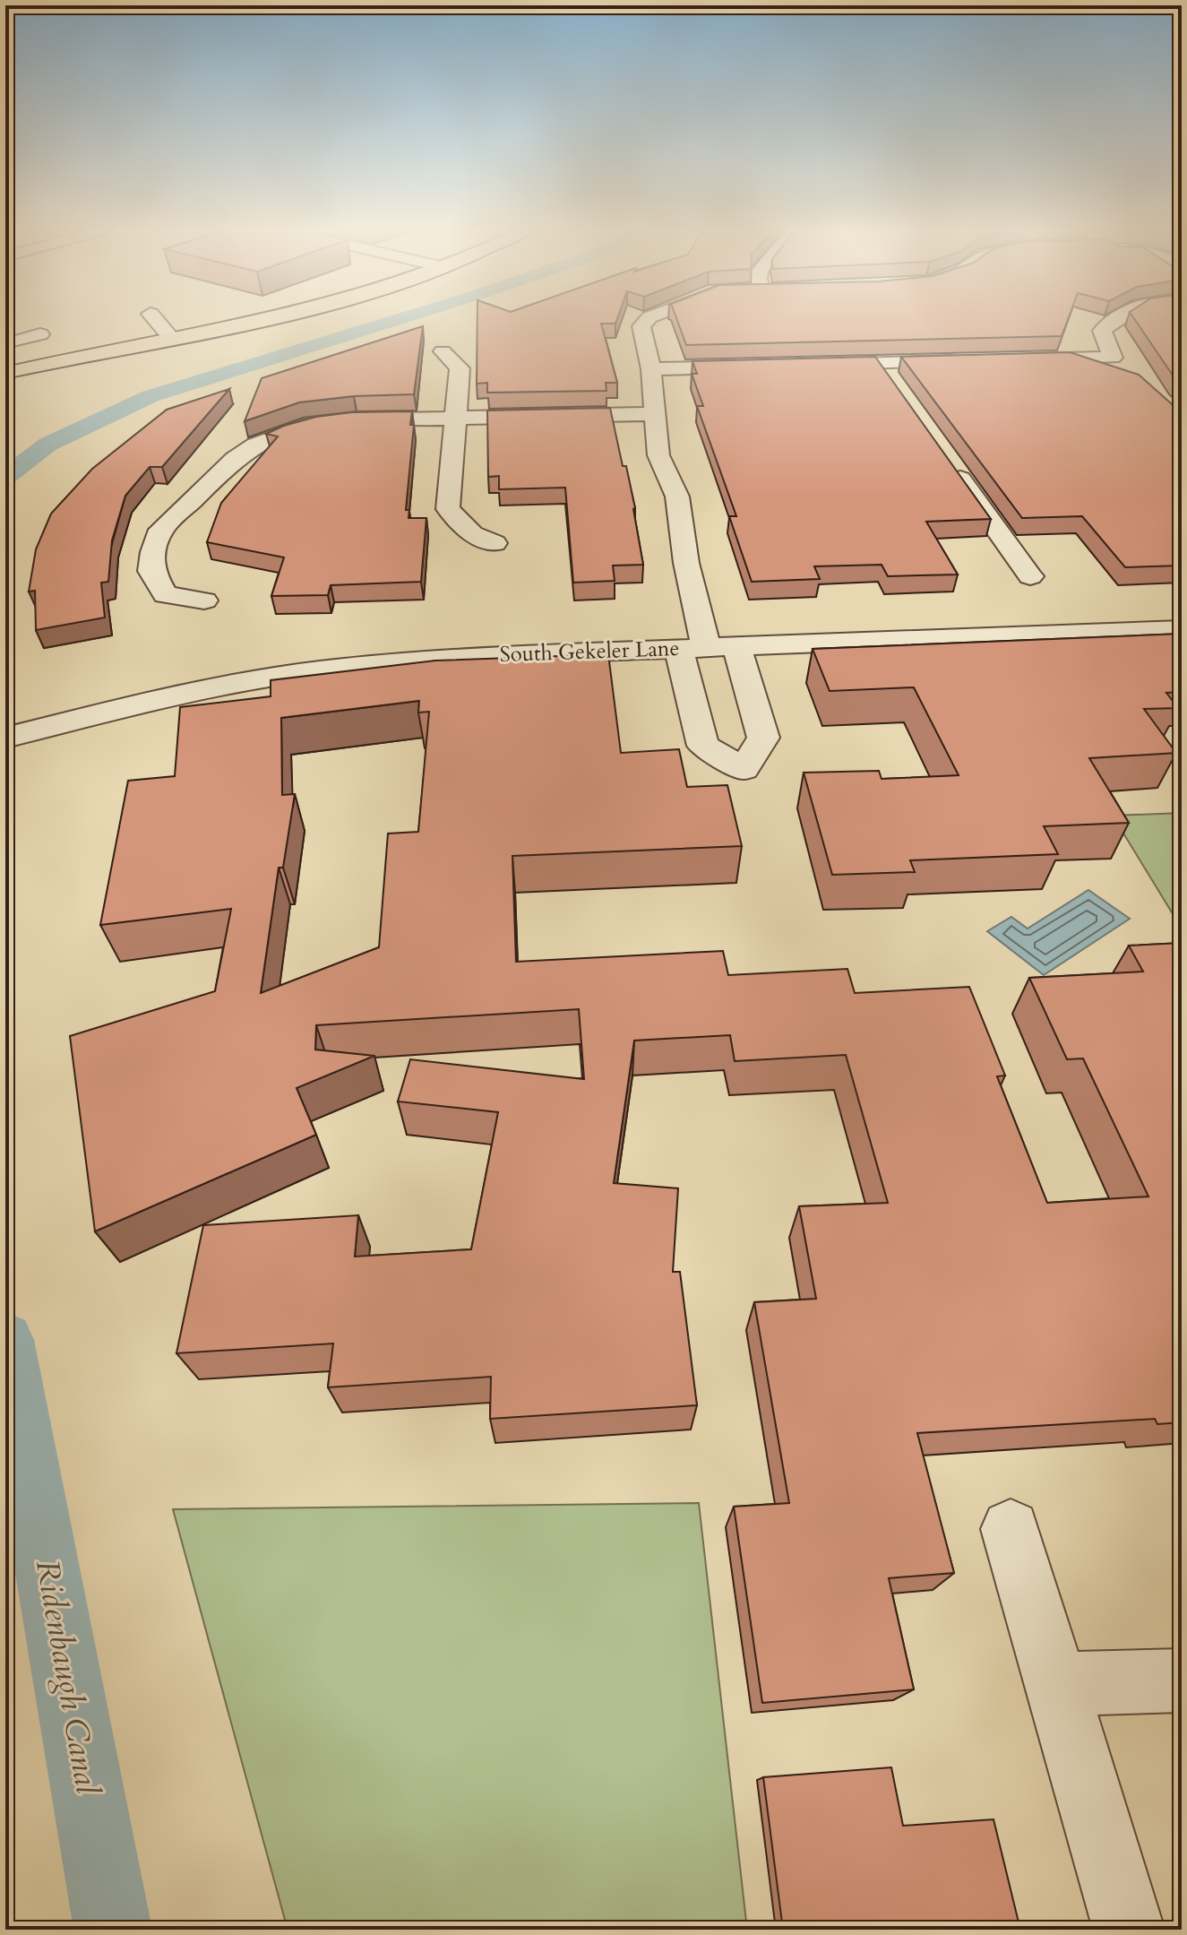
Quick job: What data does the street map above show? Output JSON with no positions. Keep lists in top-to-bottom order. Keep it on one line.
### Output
{"streets":{"street":["South Gekeler Lane"]},"water":["Ridenbaugh Canal"]}
